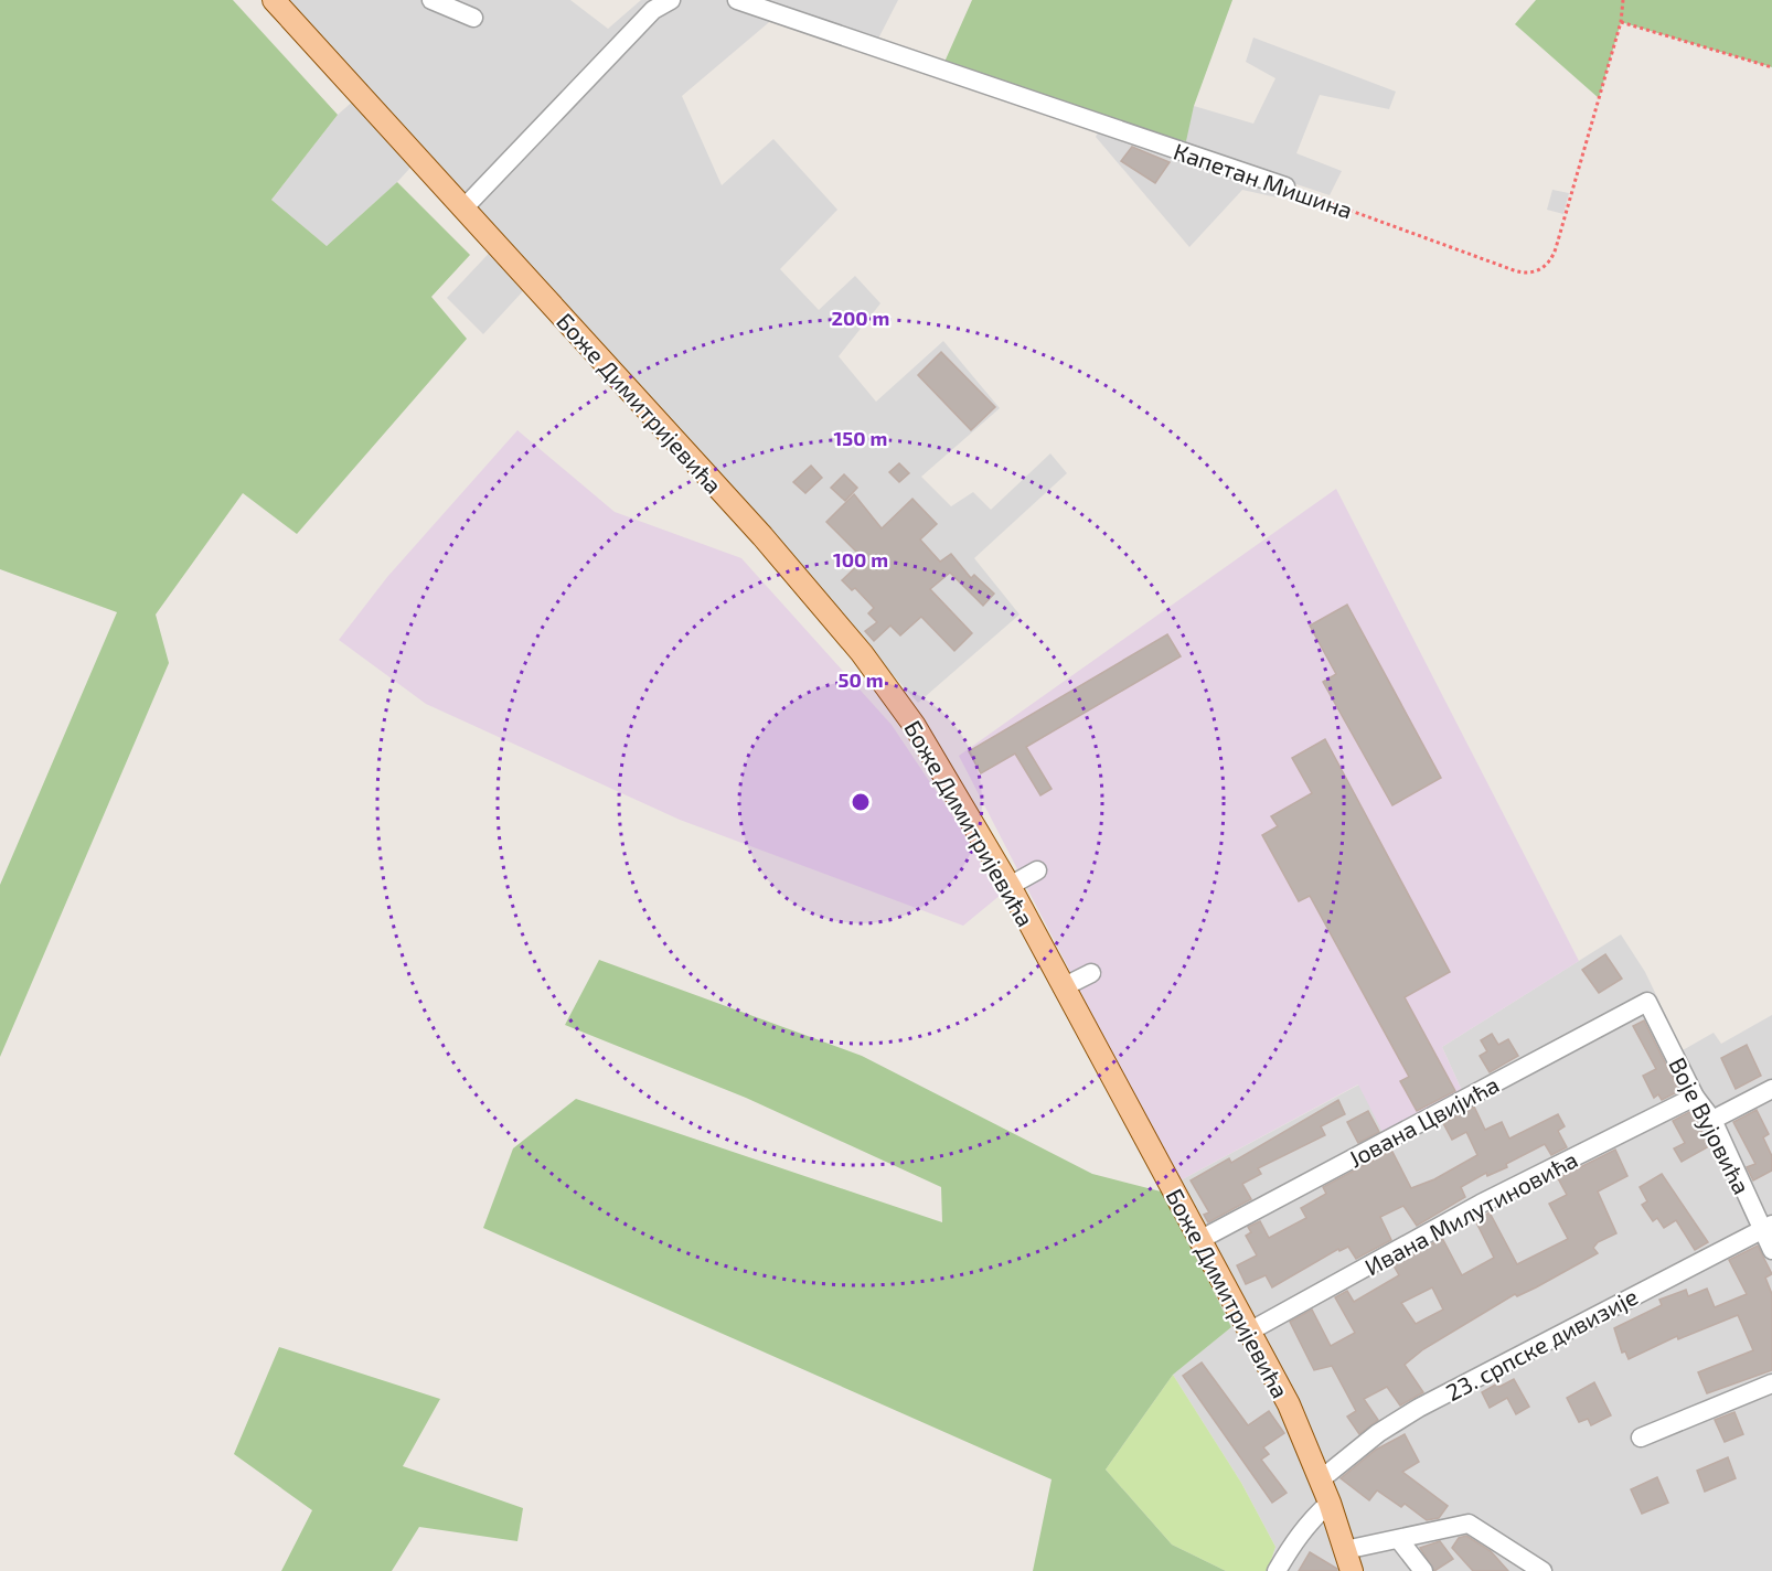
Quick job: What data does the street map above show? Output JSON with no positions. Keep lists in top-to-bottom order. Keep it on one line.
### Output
{"streets":{"main road":["Боже Димитријевића"],"street":["Капетан Мишина","Јована Цвијића","Воје Вујовића","Ивана Милутиновића","23. српске дивизије"]},"crossings":[["Боже Димитријевића","Јована Цвијића"],["Боже Димитријевића","Ивана Милутиновића"],["Боже Димитријевића","23. српске дивизије"],["Јована Цвијића","Воје Вујовића"],["Воје Вујовића","Ивана Милутиновића"],["Воје Вујовића","23. српске дивизије"]],"rings":["200 m","150 m","100 m","50 m"]}
